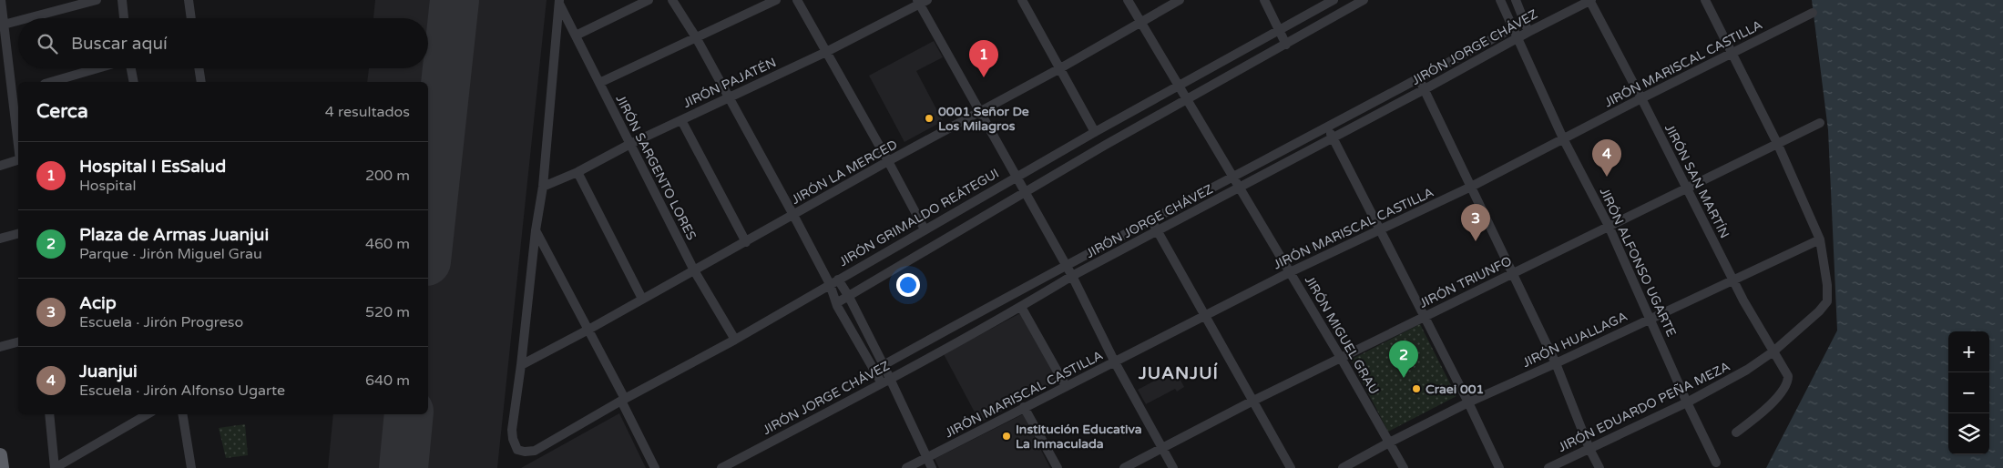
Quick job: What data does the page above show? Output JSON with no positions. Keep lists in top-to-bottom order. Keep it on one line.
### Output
{"streets":{"street":["JIRÓN JORGE CHÁVEZ","JIRÓN MARISCAL CASTILLA","JIRÓN PAJATÉN","JIRÓN SARGENTO LORES","JIRÓN LA MERCED","JIRÓN SAN MARTÍN","JIRÓN GRIMALDO REÁTEGUI","JIRÓN ALFONSO UGARTE","JIRÓN TRIUNFO","JIRÓN MIGUEL GRAU","JIRÓN HUALLAGA","JIRÓN EDUARDO PEÑA MEZA"]},"crossings":[["JIRÓN JORGE CHÁVEZ","JIRÓN SAN MARTÍN"],["JIRÓN JORGE CHÁVEZ","JIRÓN ALFONSO UGARTE"],["JIRÓN JORGE CHÁVEZ","JIRÓN MIGUEL GRAU"],["JIRÓN MARISCAL CASTILLA","JIRÓN SAN MARTÍN"],["JIRÓN MARISCAL CASTILLA","JIRÓN ALFONSO UGARTE"],["JIRÓN MARISCAL CASTILLA","JIRÓN MIGUEL GRAU"],["JIRÓN PAJATÉN","JIRÓN SARGENTO LORES"],["JIRÓN SARGENTO LORES","JIRÓN LA MERCED"],["JIRÓN SARGENTO LORES","JIRÓN GRIMALDO REÁTEGUI"],["JIRÓN LA MERCED","JIRÓN GRIMALDO REÁTEGUI"],["JIRÓN LA MERCED","JIRÓN MIGUEL GRAU"],["JIRÓN SAN MARTÍN","JIRÓN TRIUNFO"],["JIRÓN SAN MARTÍN","JIRÓN HUALLAGA"],["JIRÓN SAN MARTÍN","JIRÓN EDUARDO PEÑA MEZA"],["JIRÓN GRIMALDO REÁTEGUI","JIRÓN MIGUEL GRAU"],["JIRÓN ALFONSO UGARTE","JIRÓN TRIUNFO"],["JIRÓN ALFONSO UGARTE","JIRÓN HUALLAGA"],["JIRÓN ALFONSO UGARTE","JIRÓN EDUARDO PEÑA MEZA"],["JIRÓN TRIUNFO","JIRÓN MIGUEL GRAU"],["JIRÓN MIGUEL GRAU","JIRÓN HUALLAGA"],["JIRÓN HUALLAGA","JIRÓN EDUARDO PEÑA MEZA"]],"districts":["JUANJUÍ"],"places":["0001 Señor De Los Milagros","Craei 001","Institución Educativa La Inmaculada"],"page":{"search":"Buscar aquí","pins":["1","4","3","2"],"heading":["Cerca","4 resultados"],"list":[{"mark":"1","name":"Hospital I EsSalud","note":"Hospital","value":"200 m"},{"mark":"2","name":"Plaza de Armas Juanjui","note":"Parque · Jirón Miguel Grau","value":"460 m"},{"mark":"3","name":"Acip","note":"Escuela · Jirón Progreso","value":"520 m"},{"mark":"4","name":"Juanjui","note":"Escuela · Jirón Alfonso Ugarte","value":"640 m"}],"map_buttons":["+","−"]}}
